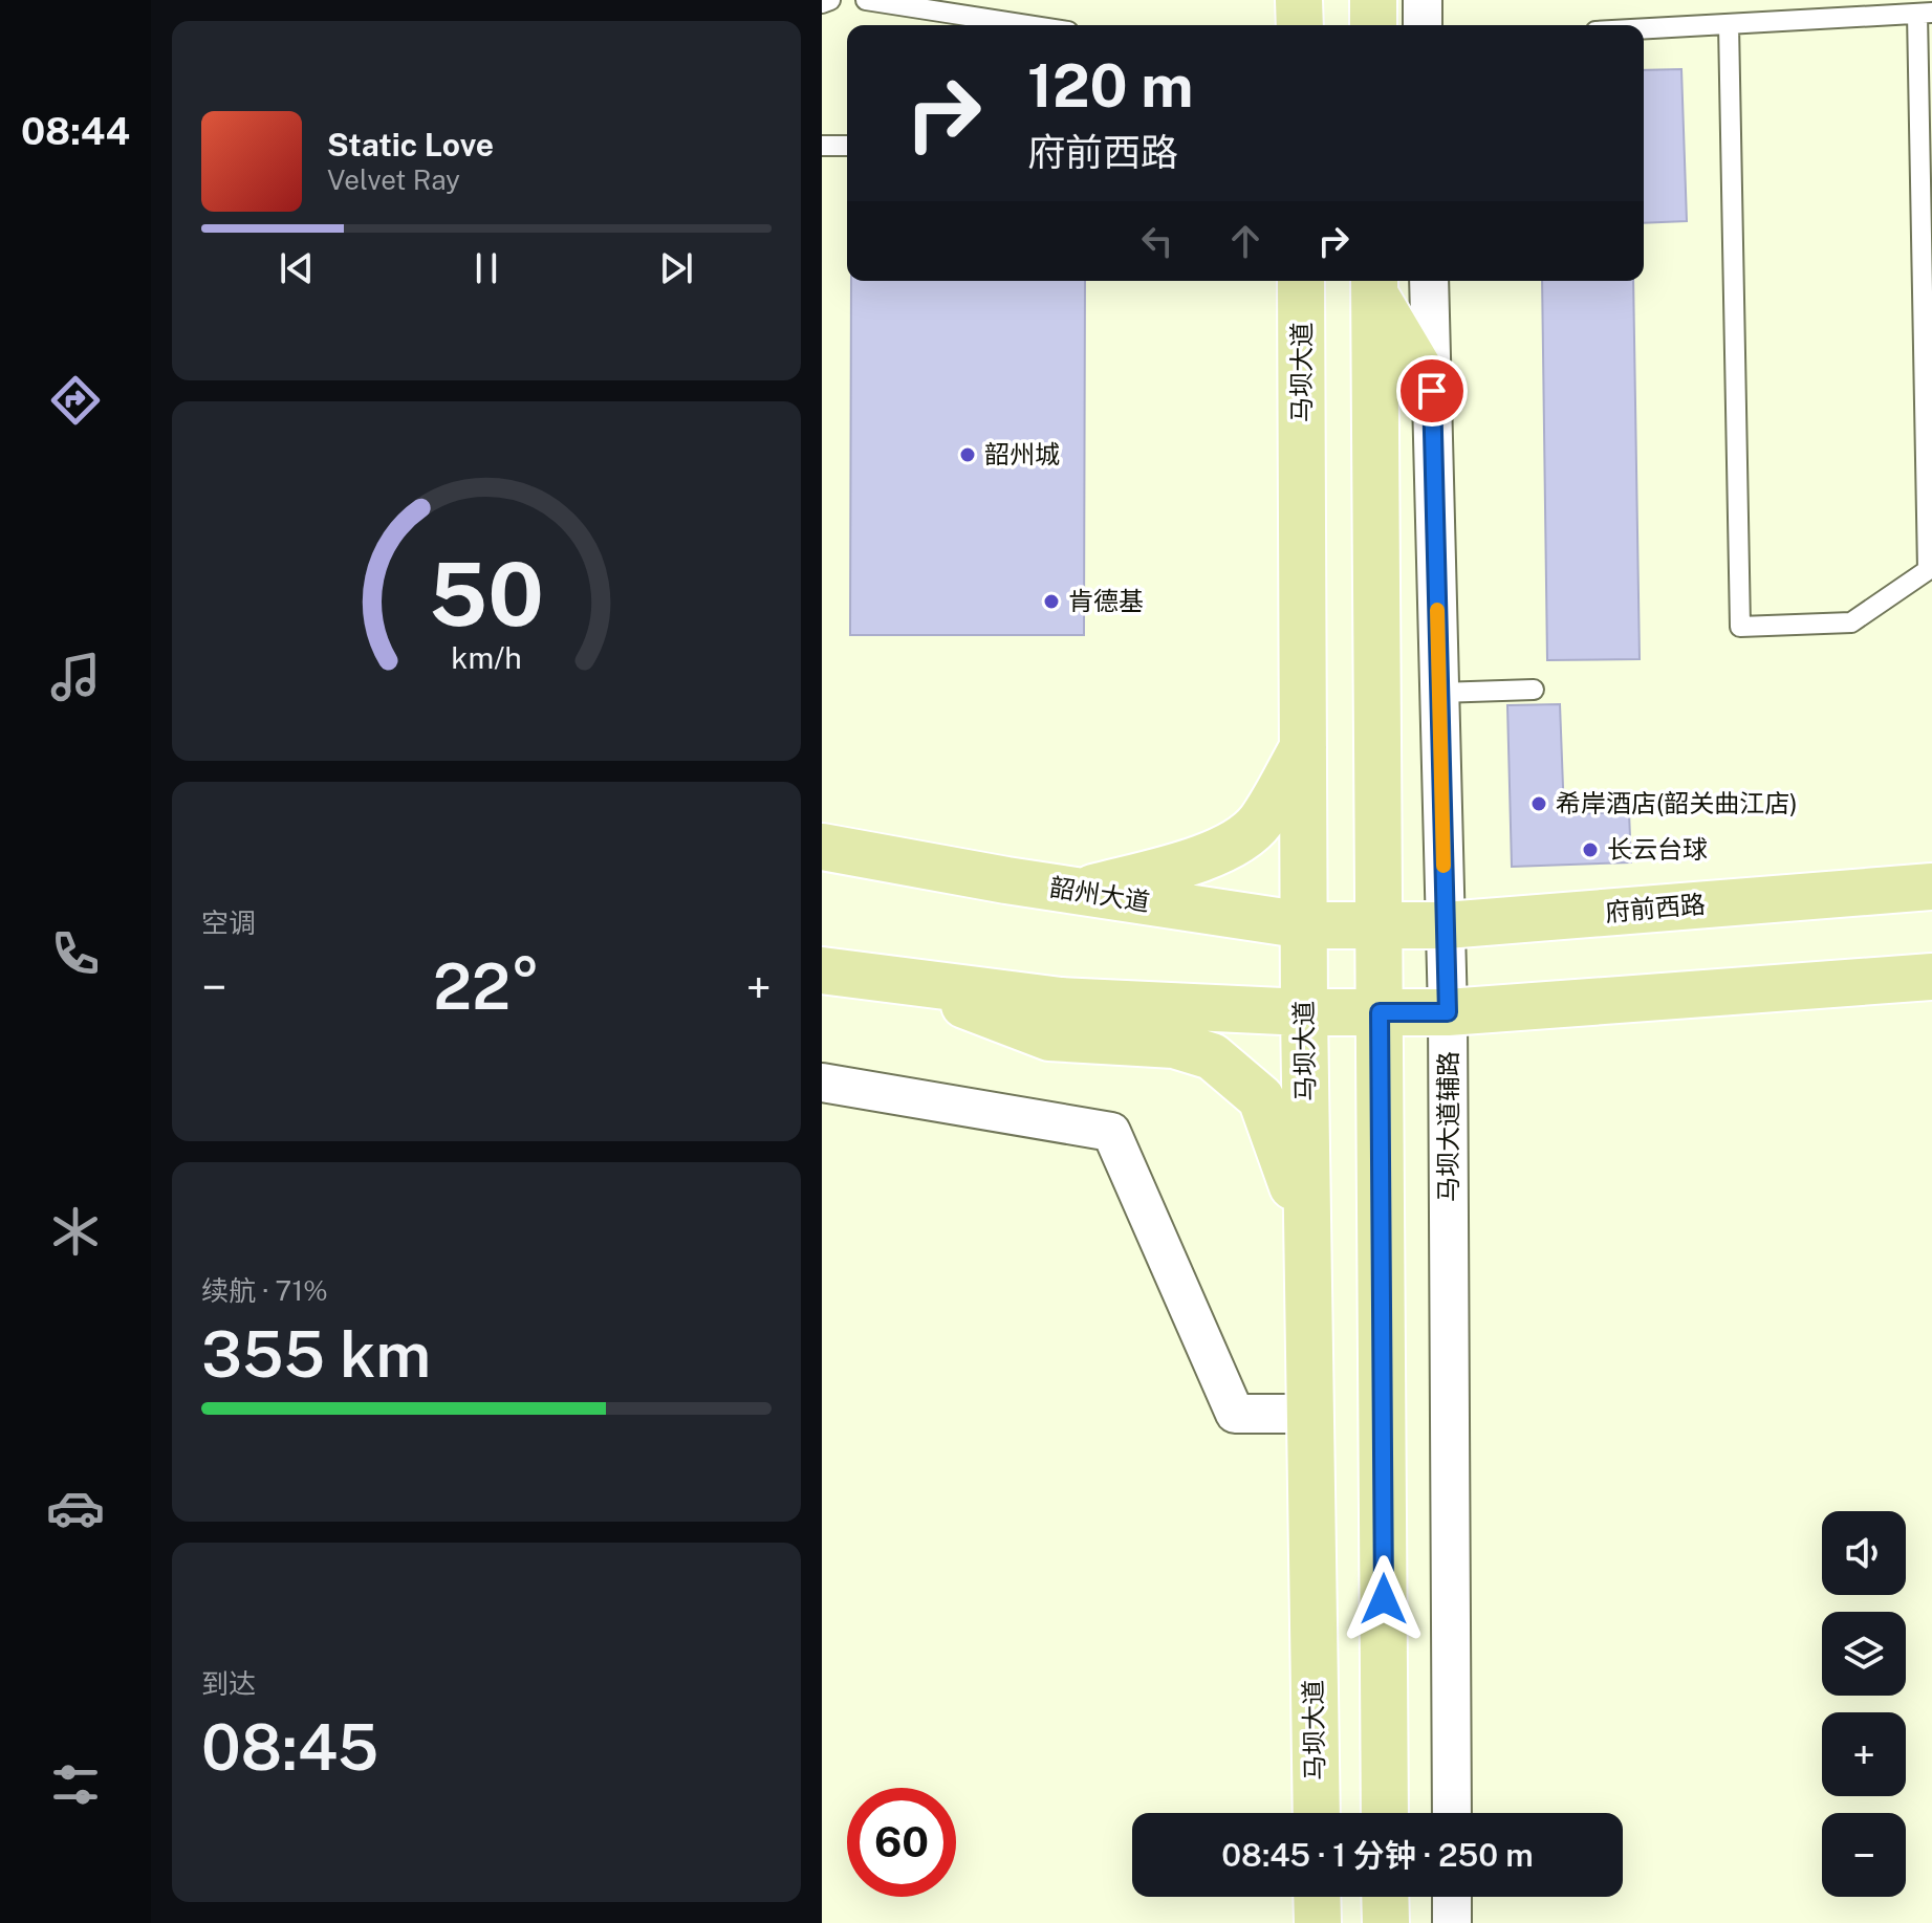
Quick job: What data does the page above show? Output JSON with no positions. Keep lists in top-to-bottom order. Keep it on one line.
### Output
{"streets":{"main road":["马坝大道","韶州大道","府前西路"],"street":["马坝大道辅路"]},"crossings":[["马坝大道","韶州大道"],["韶州大道","府前西路"],["府前西路","马坝大道辅路"]],"places":["韶州城","肯德基","希岸酒店(韶关曲江店)","长云台球"],"page":{"tabs":"08:44","turn":["120 m","府前西路"],"song":["Static Love","Velvet Ray"],"tile":["空调",["续航 · 71%","355 km"],["到达","08:45"]],"heat":["−","22°","+"],"map_buttons":["+","−"],"limit":"60","trip":"08:45 · 1 分钟 · 250 m","gauge":["50","km/h"]}}
